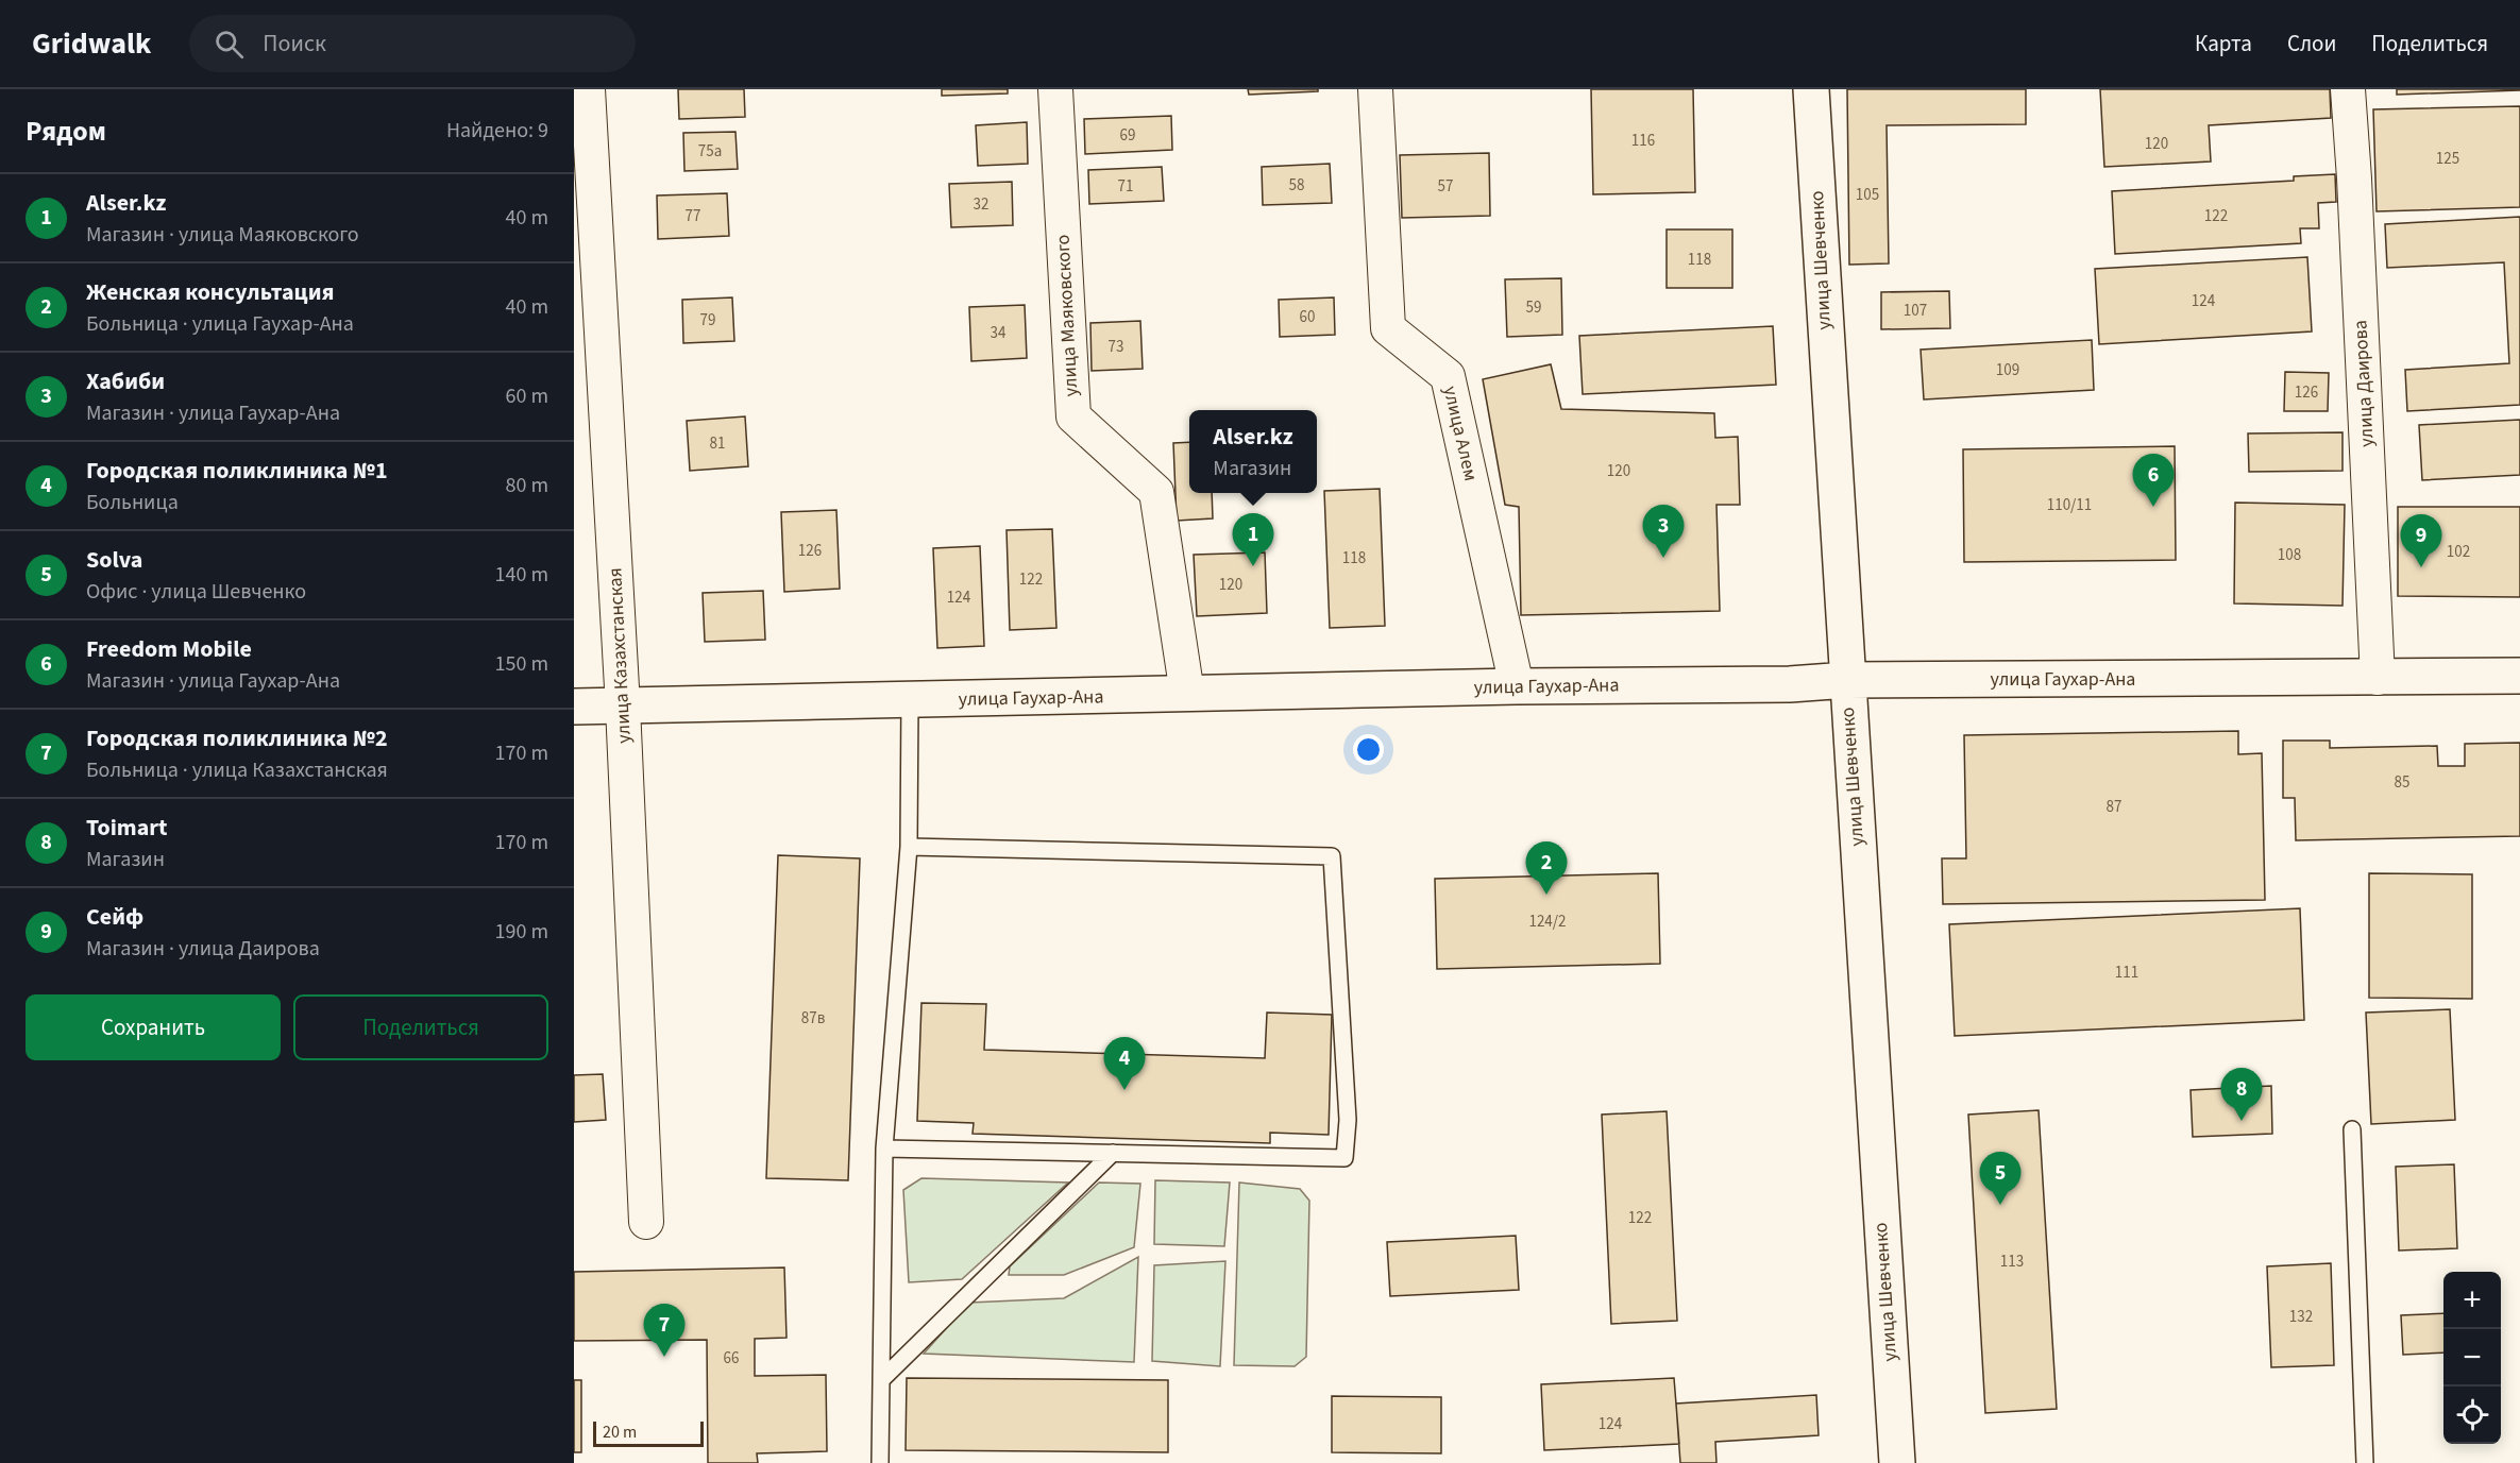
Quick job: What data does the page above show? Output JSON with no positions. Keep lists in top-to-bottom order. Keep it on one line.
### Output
{"streets":{"street":["улица Шевченко","улица Маяковского","улица Даирова","улица Алем","улица Казахстанская","улица Гаухар-Ана"]},"crossings":[["улица Шевченко","улица Гаухар-Ана"],["улица Маяковского","улица Гаухар-Ана"],["улица Даирова","улица Гаухар-Ана"],["улица Алем","улица Гаухар-Ана"],["улица Казахстанская","улица Гаухар-Ана"]],"house_numbers":["69","116","120","75а","125","58","71","57","105","32","77","122","118","124","59","107","60","79","34","73","109","126","81","120","110/11","126","102","108","118","122","120","124","85","87","124/2","111","87в","122","113","132","66","124"],"scale_bar":"20 m","page":{"header":"Gridwalk","search":"Поиск","nav":["Карта","Слои","Поделиться"],"heading":["Рядом","Найдено: 9"],"list":[{"mark":"1","name":"Alser.kz","note":"Магазин · улица Маяковского","value":"40 m"},{"mark":"2","name":"Женская консультация","note":"Больница · улица Гаухар-Ана","value":"40 m"},{"mark":"3","name":"Хабиби","note":"Магазин · улица Гаухар-Ана","value":"60 m"},{"mark":"4","name":"Городская поликлиника №1","note":"Больница","value":"80 m"},{"mark":"5","name":"Solva","note":"Офис · улица Шевченко","value":"140 m"},{"mark":"6","name":"Freedom Mobile","note":"Магазин · улица Гаухар-Ана","value":"150 m"},{"mark":"7","name":"Городская поликлиника №2","note":"Больница · улица Казахстанская","value":"170 m"},{"mark":"8","name":"Toimart","note":"Магазин","value":"170 m"},{"mark":"9","name":"Сейф","note":"Магазин · улица Даирова","value":"190 m"}],"popup":["Alser.kz","Магазин"],"pins":["6","3","1","9","2","4","8","5","7"],"buttons":["Сохранить","Поделиться"],"map_buttons":["+","−"],"scale":"20 m"}}
